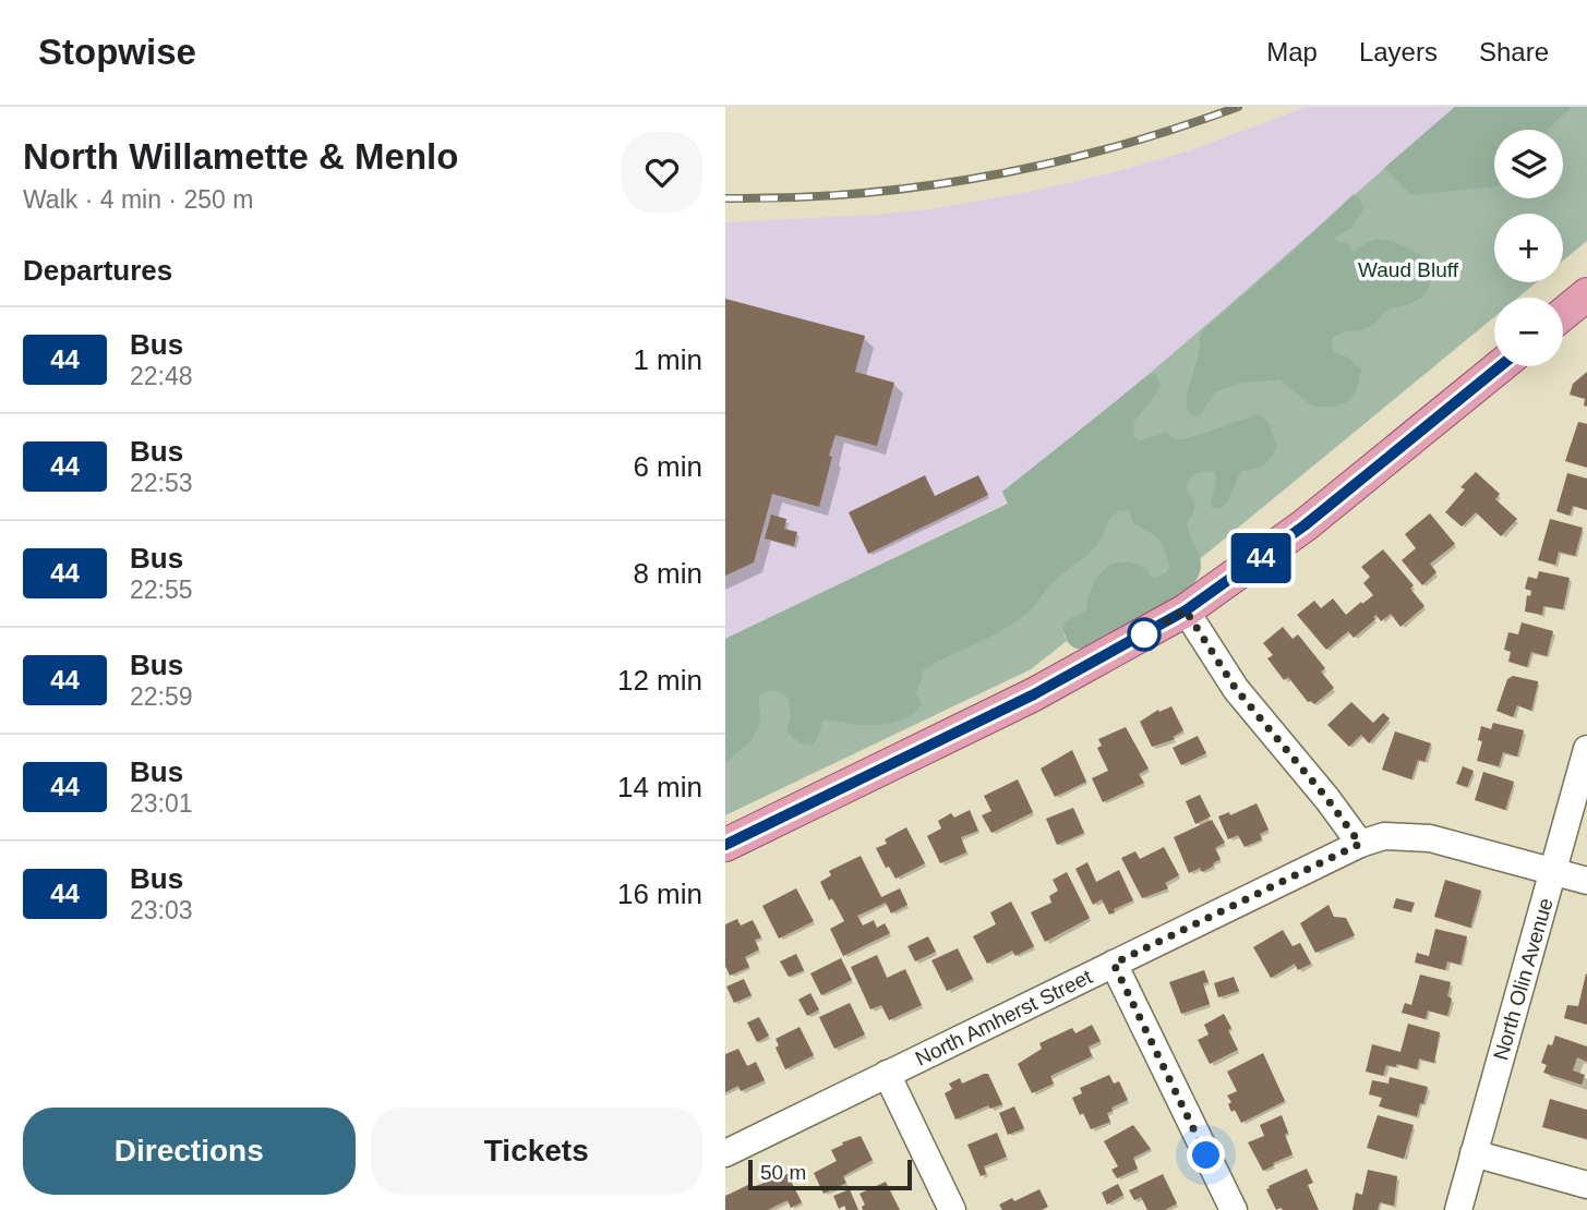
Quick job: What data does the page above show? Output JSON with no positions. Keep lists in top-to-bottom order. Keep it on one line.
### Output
{"streets":{"street":["North Olin Avenue","North Amherst Street"]},"crossings":[["North Olin Avenue","North Amherst Street"]],"parks":["Waud Bluff"],"lines":["bus line 44"],"scale_bar":"50 m","page":{"header":"Stopwise","nav":["Map","Layers","Share"],"heading":[["North Willamette & Menlo","Walk · 4 min · 250 m"],"Departures"],"on_map":"44","map_buttons":["+","−"],"list":[{"mark":"44","name":"Bus","note":"22:48","value":"1 min"},{"mark":"44","name":"Bus","note":"22:53","value":"6 min"},{"mark":"44","name":"Bus","note":"22:55","value":"8 min"},{"mark":"44","name":"Bus","note":"22:59","value":"12 min"},{"mark":"44","name":"Bus","note":"23:01","value":"14 min"},{"mark":"44","name":"Bus","note":"23:03","value":"16 min"}],"buttons":["Directions","Tickets"],"scale":"50 m"}}
